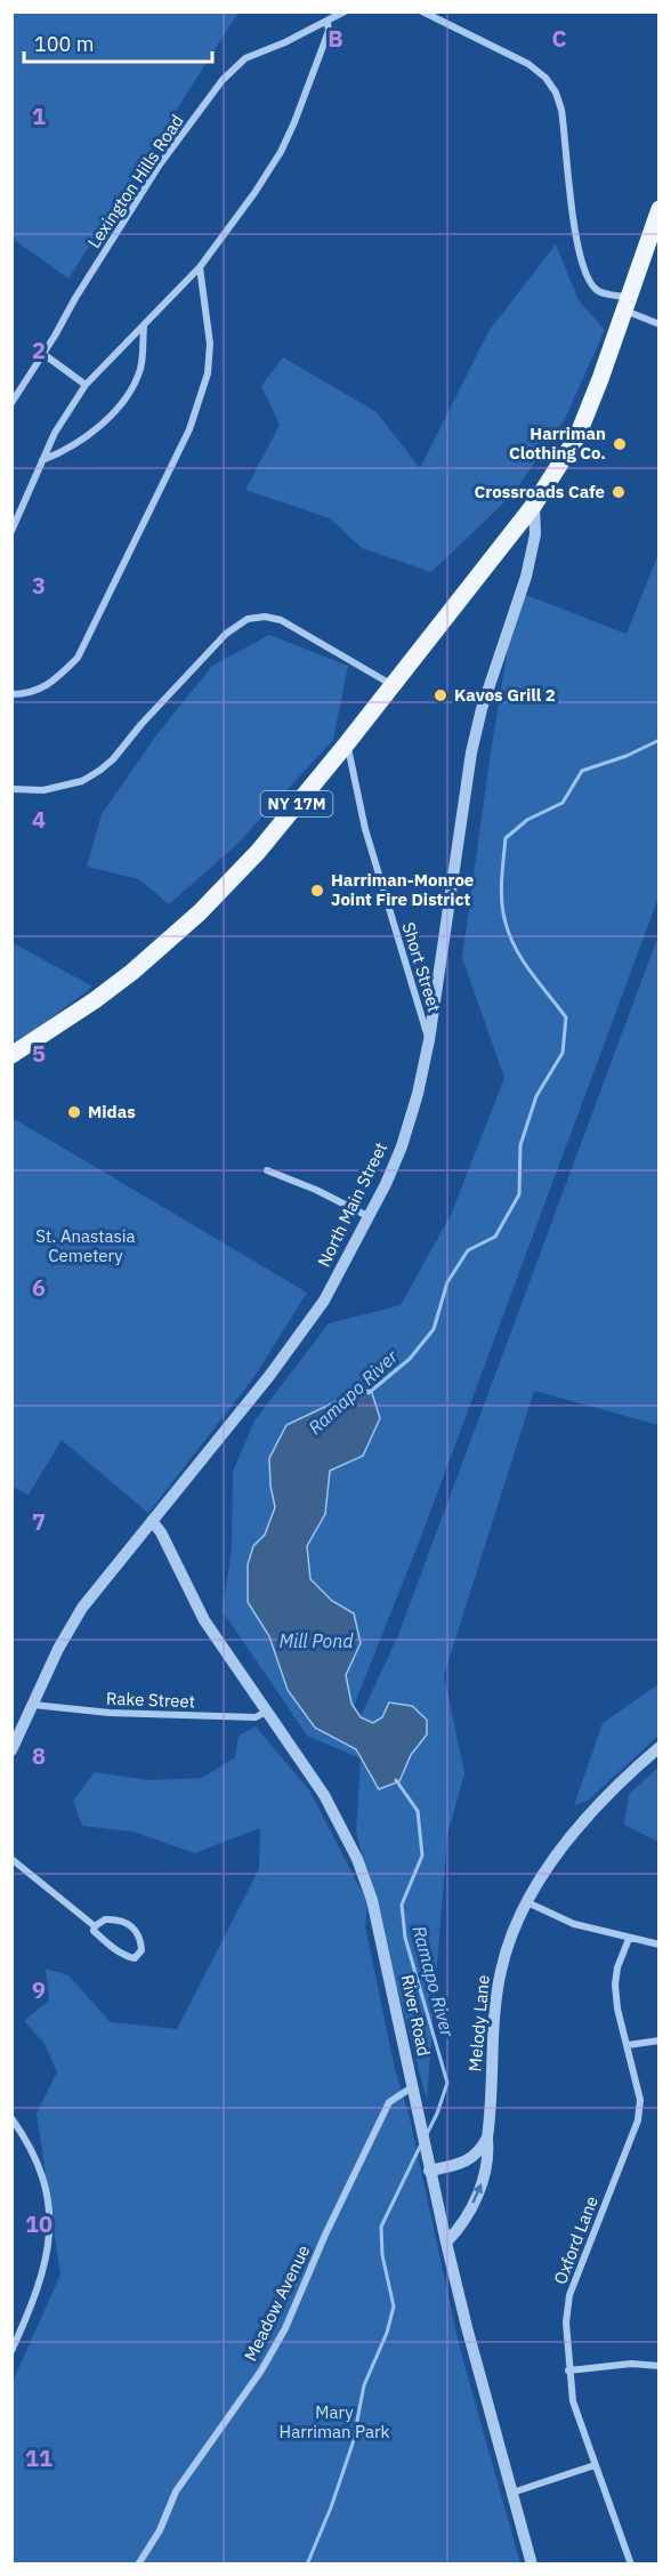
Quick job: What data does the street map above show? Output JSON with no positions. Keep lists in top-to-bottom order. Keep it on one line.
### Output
{"streets":{"main road":["NY 17M"],"street":["Lexington Hills Road","Short Street","North Main Street","Rake Street","River Road","Melody Lane","Oxford Lane","Meadow Avenue"]},"crossings":[["NY 17M","Short Street"],["NY 17M","North Main Street"],["Short Street","North Main Street"],["North Main Street","Rake Street"],["North Main Street","River Road"],["Rake Street","River Road"],["River Road","Melody Lane"],["River Road","Meadow Avenue"]],"water":["Ramapo River","Mill Pond"],"parks":["St. Anastasia Cemetery","Mary Harriman Park"],"places":["Harriman Clothing Co.","Crossroads Cafe","Kavos Grill 2","Harriman-Monroe Joint Fire District","Midas"],"scale_bar":"100 m","grid":{"columns":["B","C"],"rows":["1","2","3","4","5","6","7","8","9","10","11"]}}
